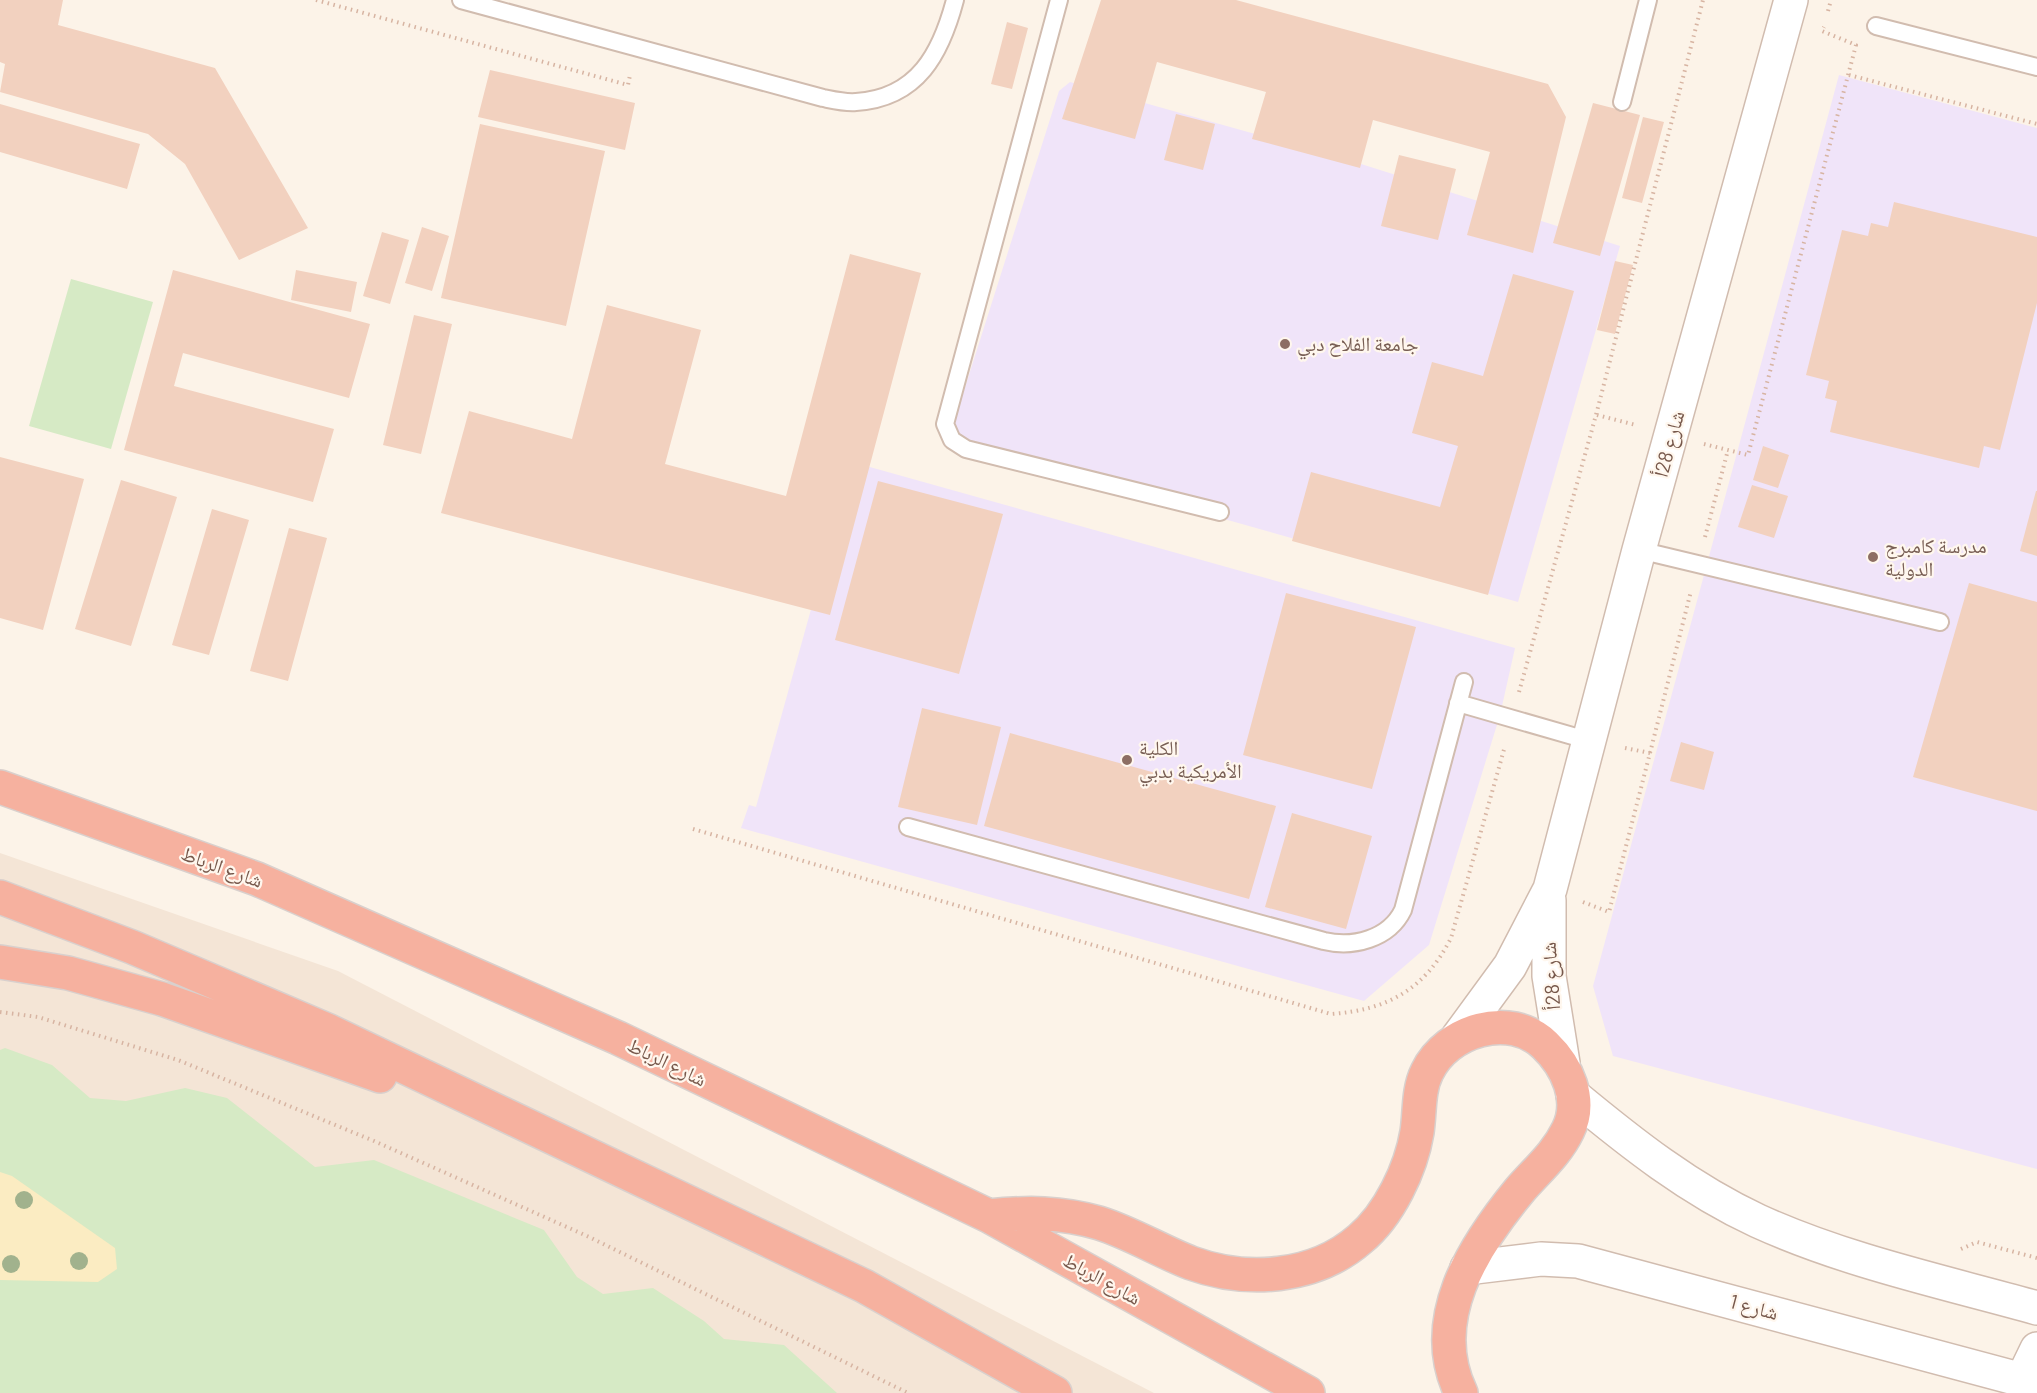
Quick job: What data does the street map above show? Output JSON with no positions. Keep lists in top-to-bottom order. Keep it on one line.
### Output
{"streets":{"highway":["شارع الرباط"],"street":["شارع 28أ","شارع 1"]},"places":["جامعة الفلاح دبي","مدرسة كامبرج الدولية","الكلية الأمريكية بدبي"]}
